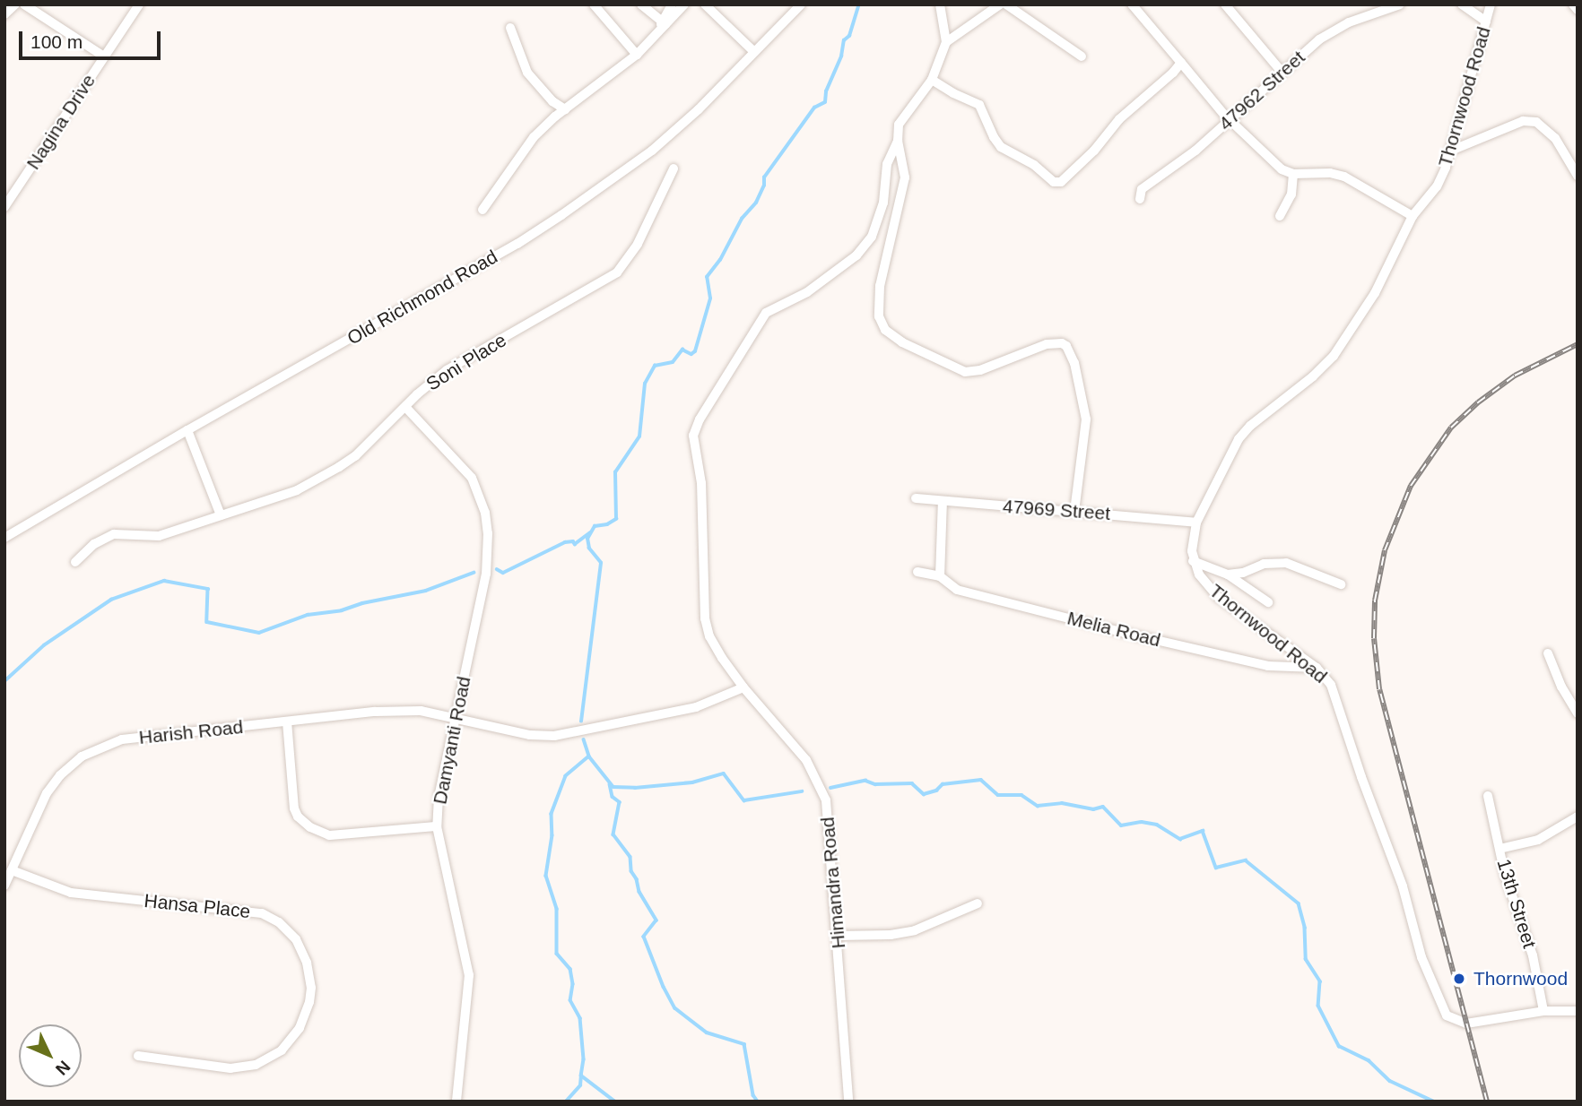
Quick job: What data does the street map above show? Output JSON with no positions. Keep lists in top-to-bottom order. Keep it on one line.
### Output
{"streets":{"street":["47962 Street","Thornwood Road","Nagina Drive","Old Richmond Road","Soni Place","47969 Street","Melia Road","Harish Road","Damyanti Road","Himandra Road","13th Street","Hansa Place"]},"crossings":[["Thornwood Road","47969 Street"],["Thornwood Road","Melia Road"],["Thornwood Road","13th Street"],["Soni Place","Damyanti Road"],["Harish Road","Damyanti Road"],["Harish Road","Hansa Place"]],"places":["Thornwood"],"scale_bar":"100 m","north":"bottom right"}
